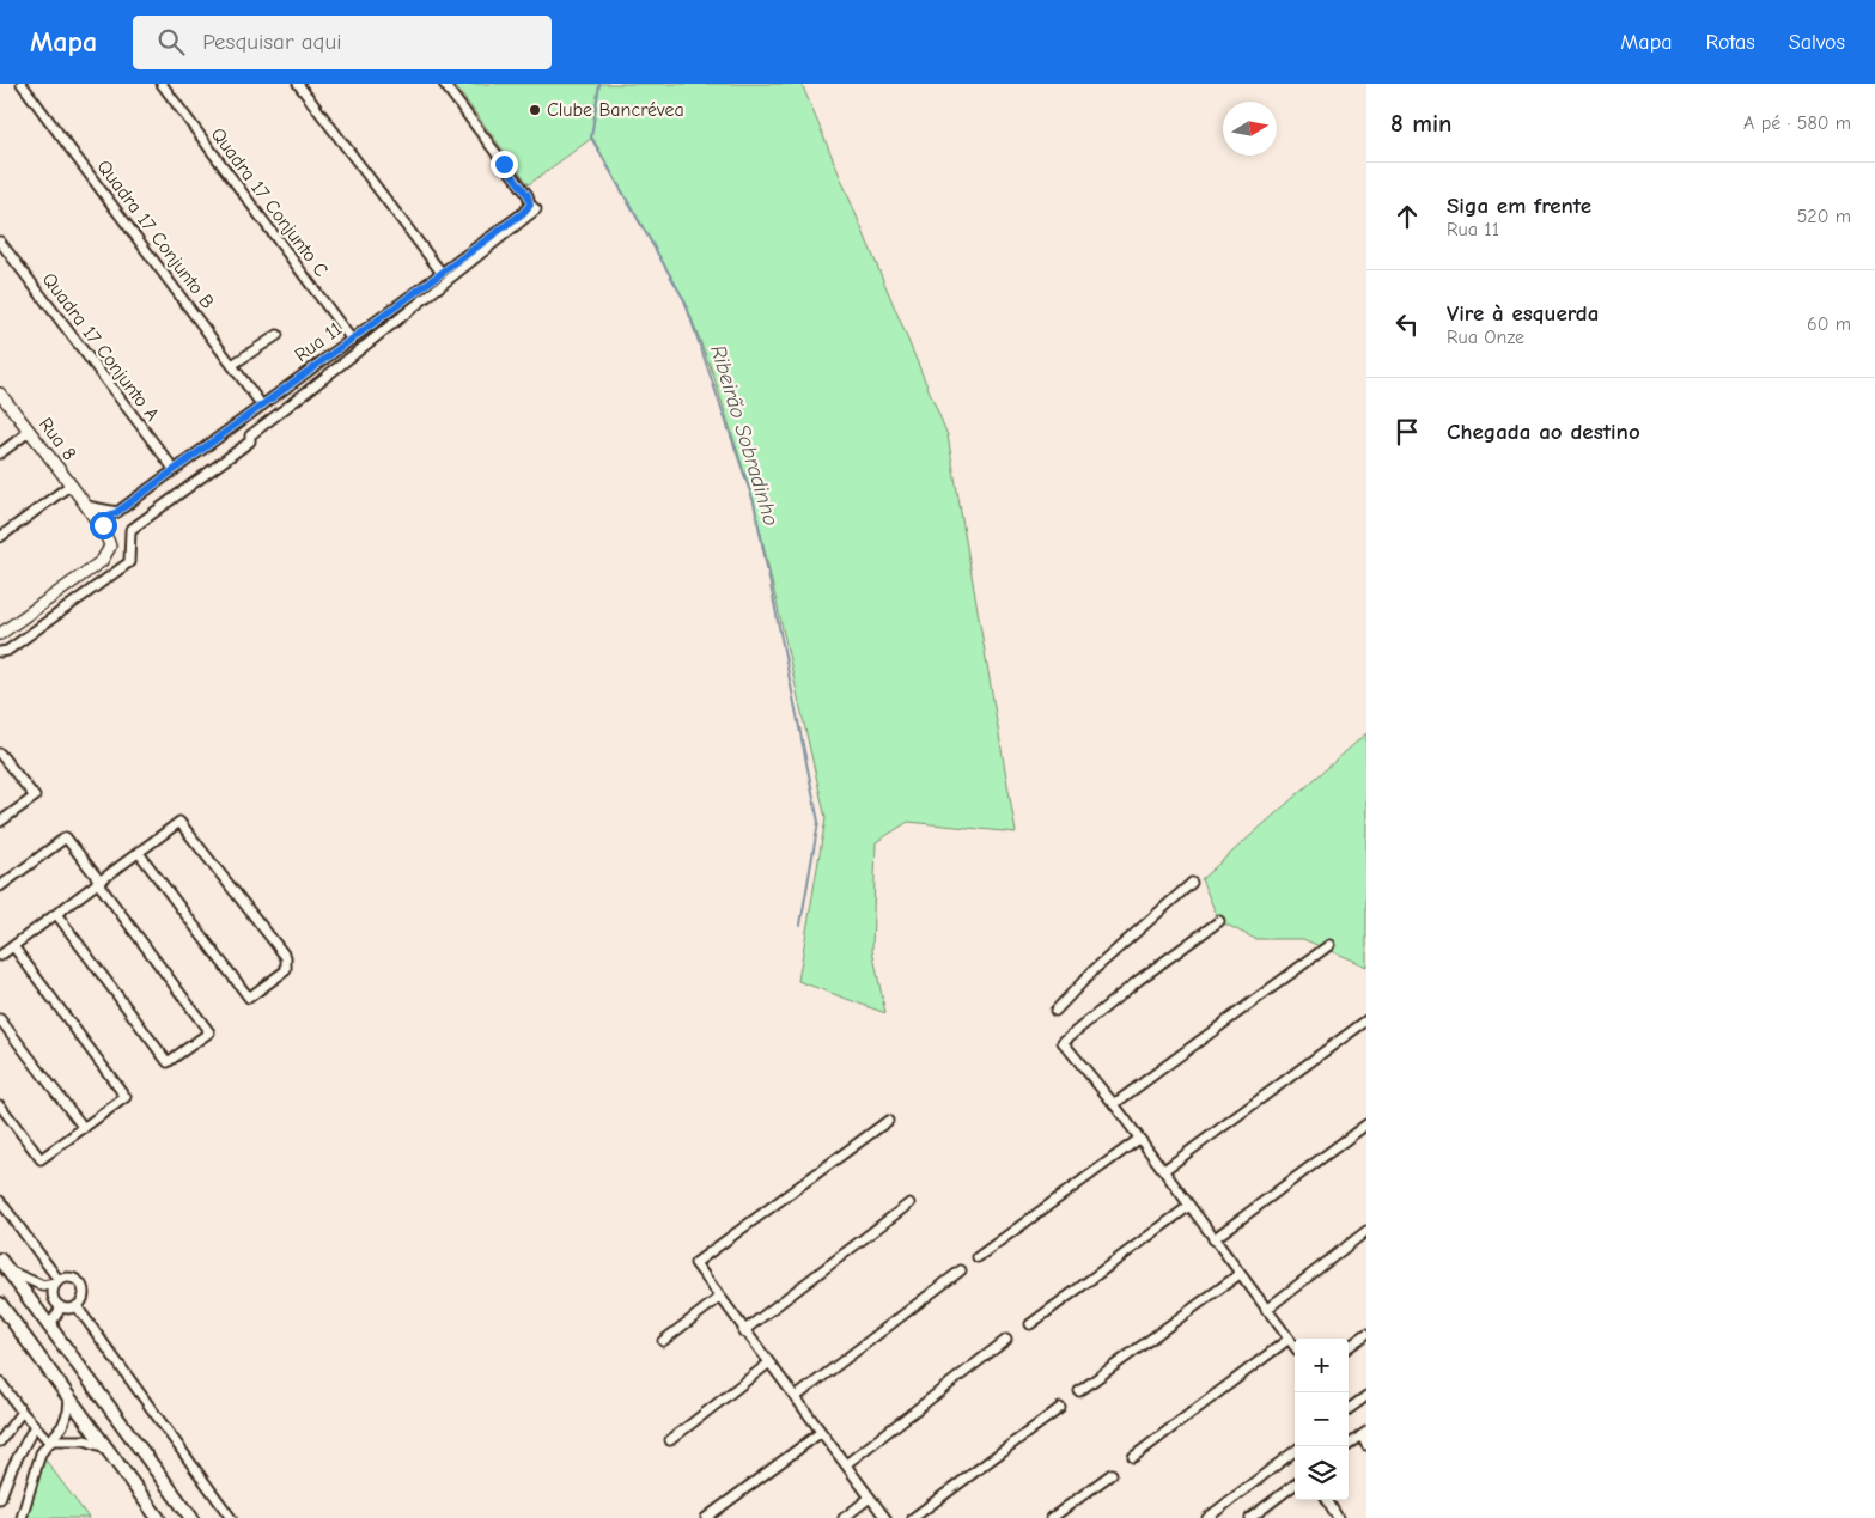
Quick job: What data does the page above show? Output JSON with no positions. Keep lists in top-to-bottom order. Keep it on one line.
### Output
{"streets":{"main road":["Rua 8"],"street":["Quadra 17 Conjunto C","Quadra 17 Conjunto B","Rua 11","Quadra 17 Conjunto A"]},"crossings":[["Quadra 17 Conjunto C","Rua 11"],["Quadra 17 Conjunto B","Rua 11"],["Rua 11","Quadra 17 Conjunto A"]],"water":["Ribeirão Sobradinho"],"places":["Clube Bancrévea"],"north":"right","page":{"header":"Mapa","search":"Pesquisar aqui","nav":["Mapa","Rotas","Salvos"],"heading":["8 min","A pé · 580 m"],"list":[["Siga em frente","Rua 11","520 m"],["Vire à esquerda","Rua Onze","60 m"],"Chegada ao destino"],"map_buttons":["+","−"]}}
